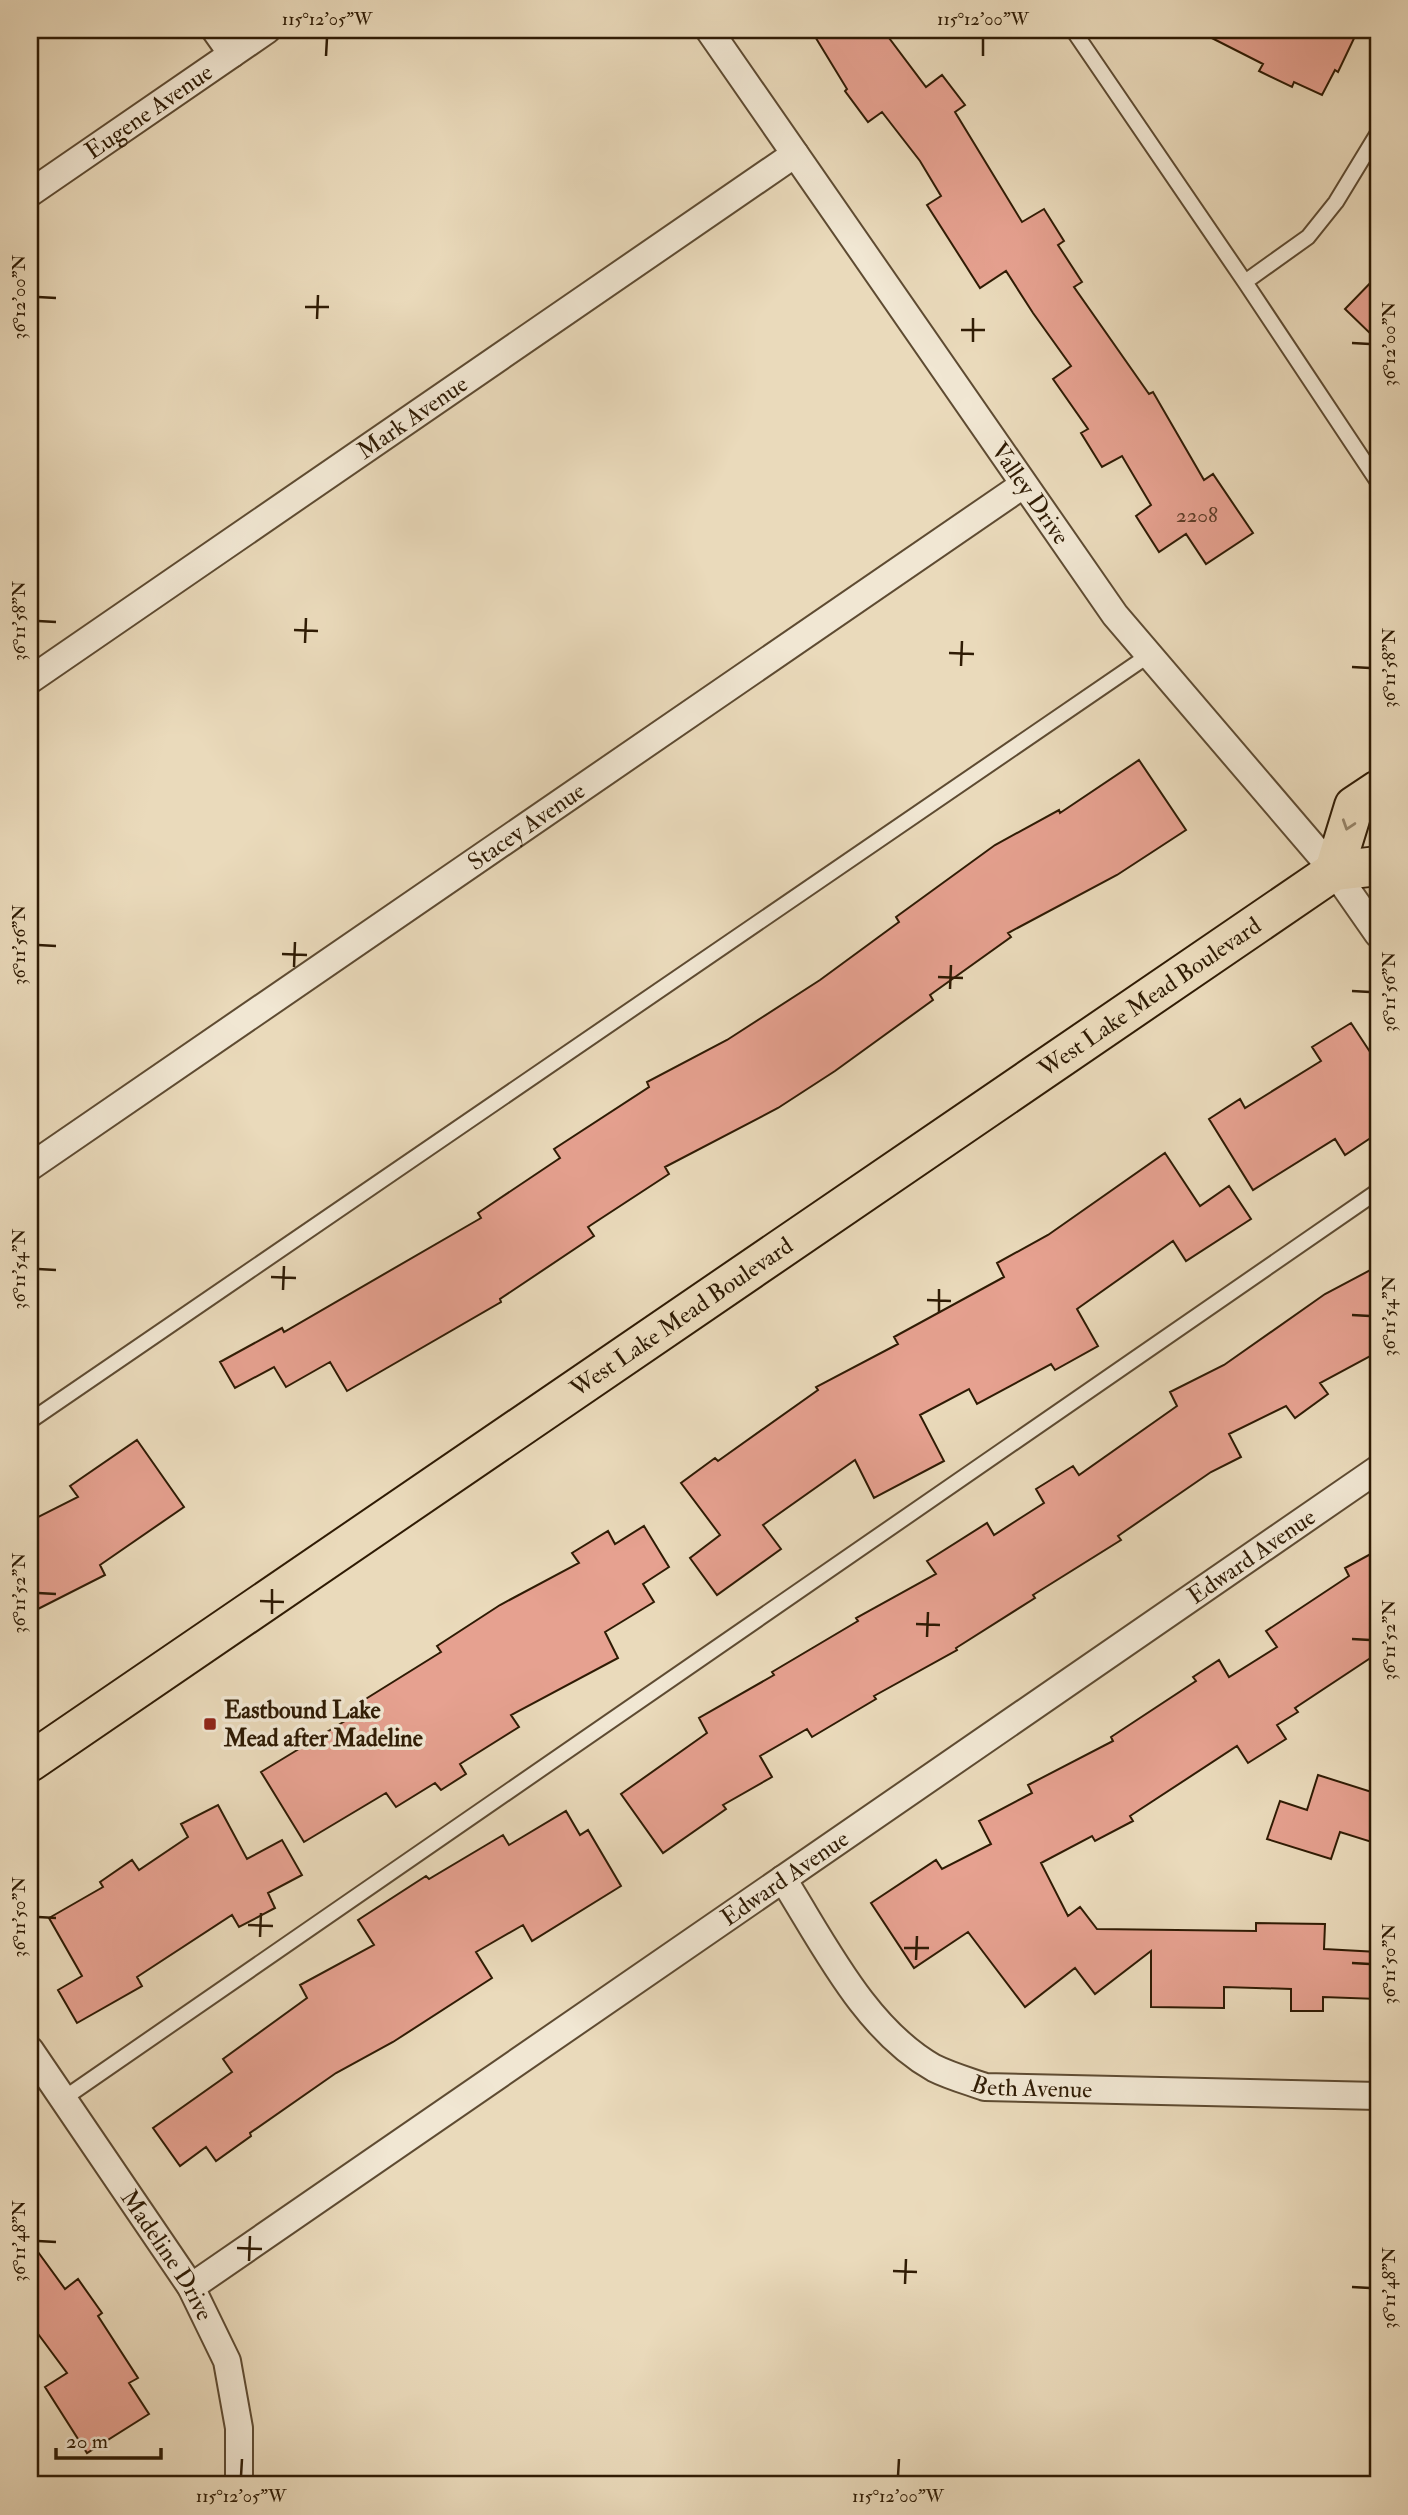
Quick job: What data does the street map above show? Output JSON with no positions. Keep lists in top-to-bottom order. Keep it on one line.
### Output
{"streets":{"main road":["West Lake Mead Boulevard"],"street":["Eugene Avenue","Mark Avenue","Valley Drive","Stacey Avenue","Edward Avenue","Beth Avenue","Madeline Drive"]},"crossings":[["Mark Avenue","Valley Drive"],["Valley Drive","Stacey Avenue"],["Valley Drive","West Lake Mead Boulevard"],["Edward Avenue","Beth Avenue"],["Edward Avenue","Madeline Drive"]],"places":{"transit":["Eastbound Lake Mead after Madeline"]},"house_numbers":["2208"],"scale_bar":"20 m","coordinates":["115°12'05\"W","115°12'00\"W","36°12'00\"N","36°11'58\"N","36°11'56\"N","36°11'54\"N","36°11'52\"N","36°11'50\"N","36°11'48\"N"]}
